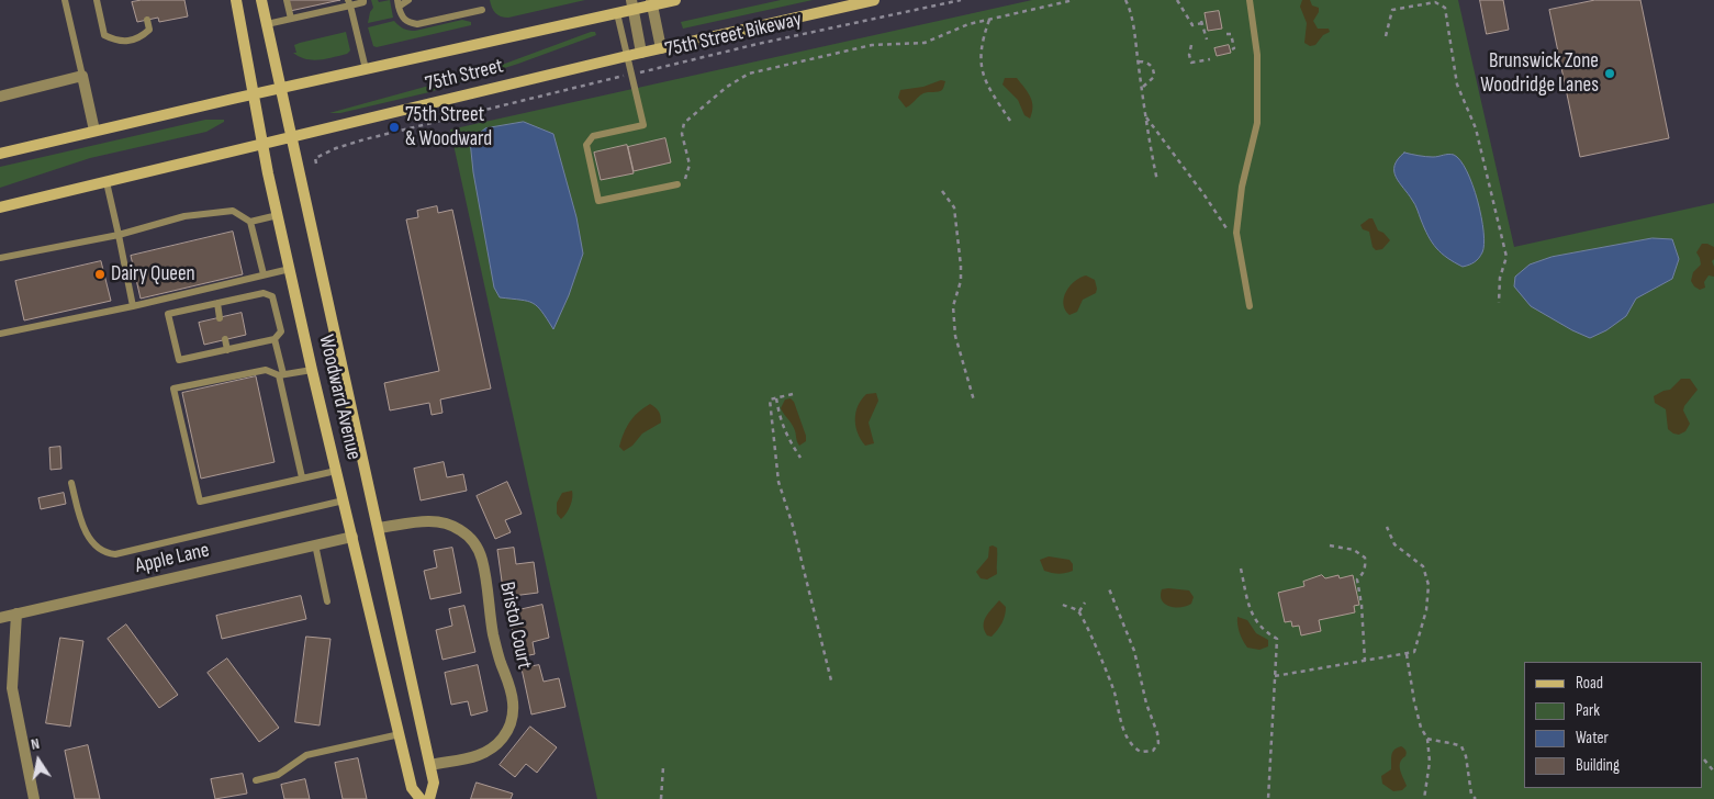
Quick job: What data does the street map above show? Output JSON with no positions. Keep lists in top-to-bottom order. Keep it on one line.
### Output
{"streets":{"main road":["75th Street","Woodward Avenue"],"street":["Apple Lane","Bristol Court"],"path":["75th Street Bikeway"]},"crossings":[["75th Street","Woodward Avenue"],["Woodward Avenue","Apple Lane"],["Woodward Avenue","Bristol Court"]],"places":["Brunswick Zone Woodridge Lanes","75th Street & Woodward","Dairy Queen"],"legend":["Road","Park","Water","Building"],"north":"top"}
